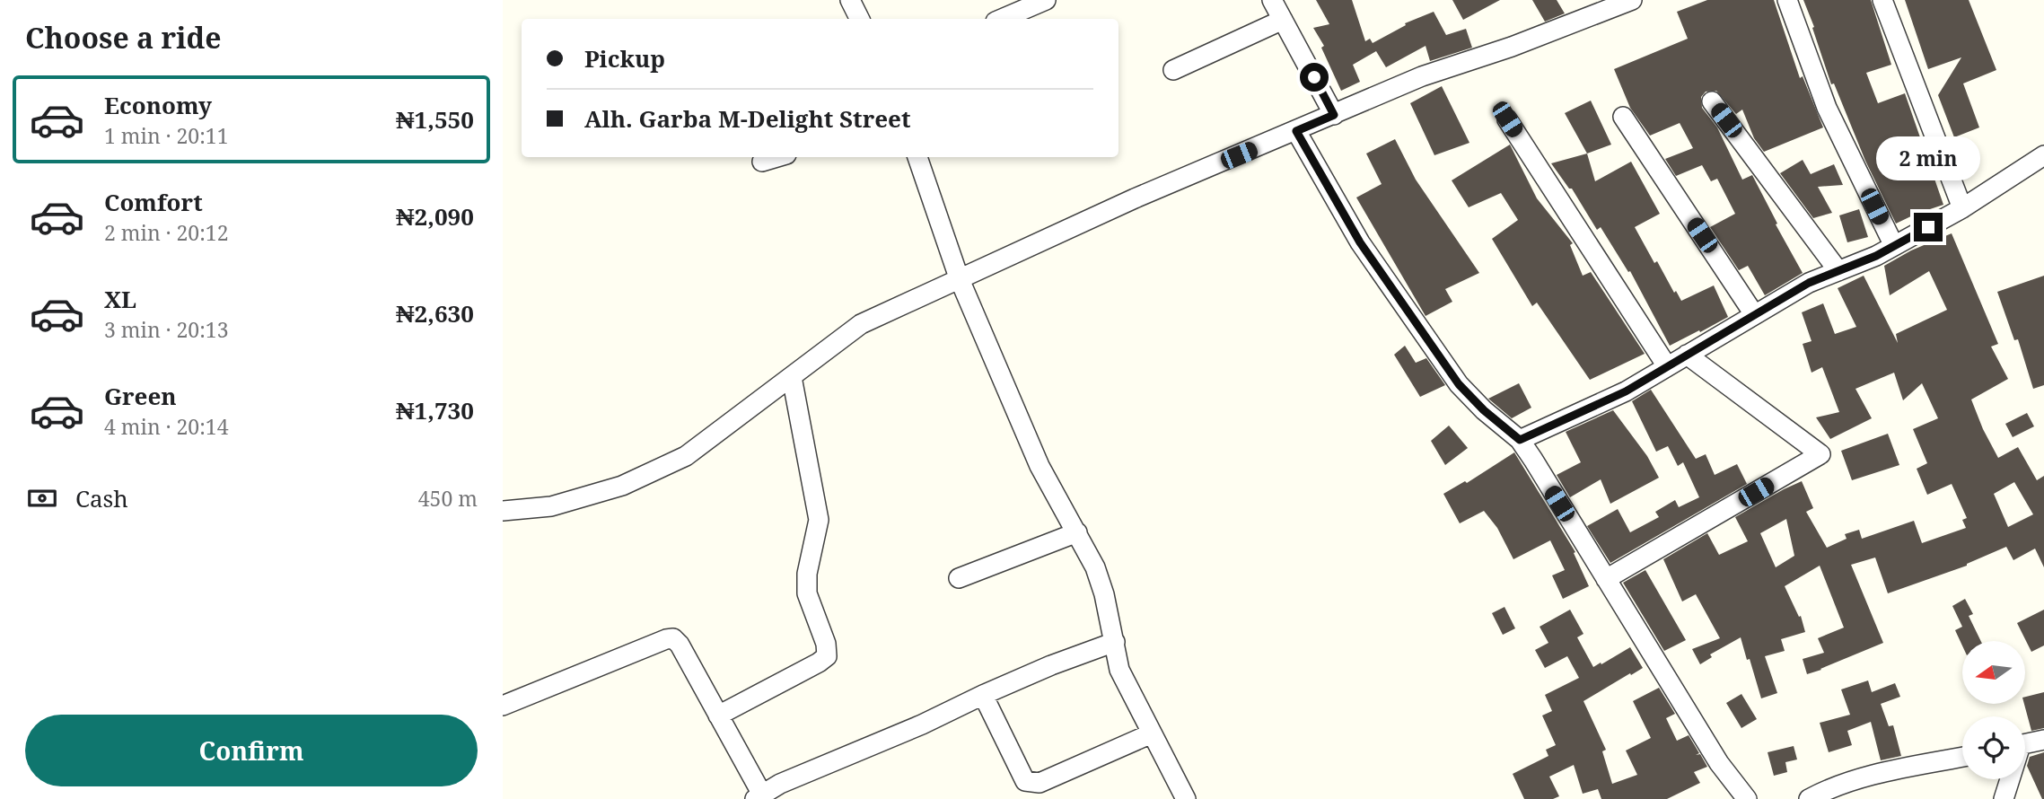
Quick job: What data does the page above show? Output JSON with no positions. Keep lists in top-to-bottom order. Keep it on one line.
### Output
{"north":"left","page":{"heading":"Choose a ride","banner":["Pickup","Alh. Garba M-Delight Street"],"list":[{"name":"Economy","note":"1 min · 20:11","value":"₦1,550"},{"name":"Comfort","note":"2 min · 20:12","value":"₦2,090"},{"name":"XL","note":"3 min · 20:13","value":"₦2,630"},{"name":"Green","note":"4 min · 20:14","value":"₦1,730"}],"bubble":"2 min","pay":["Cash","450 m"],"buttons":"Confirm"}}
